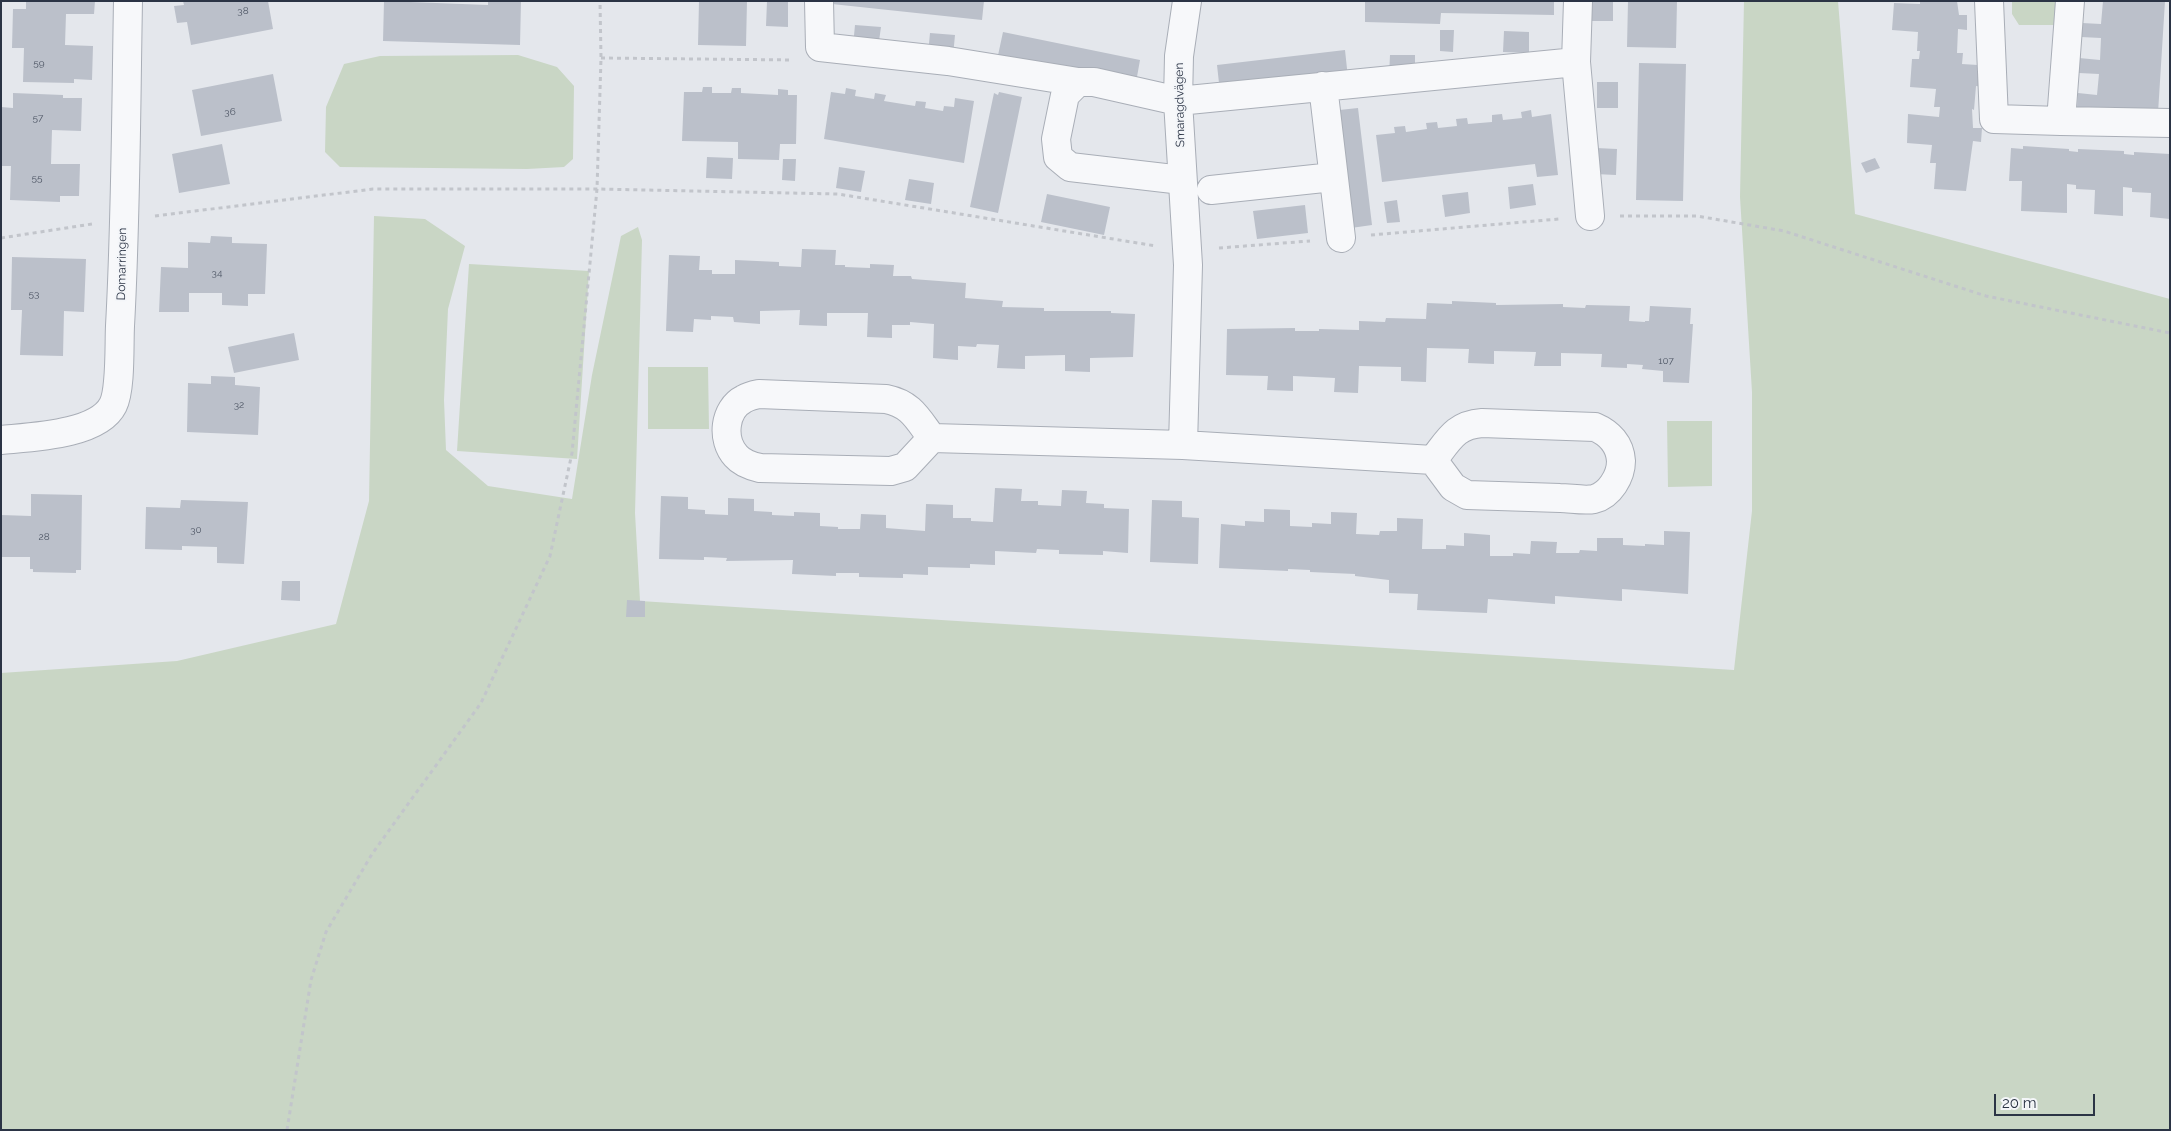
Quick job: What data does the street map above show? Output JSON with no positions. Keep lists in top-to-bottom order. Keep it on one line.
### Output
{"streets":{"street":["Smaragdvägen","Domarringen"]},"house_numbers":["38","59","36","57","55","34","53","107","32","30","28"],"scale_bar":"20 m"}
